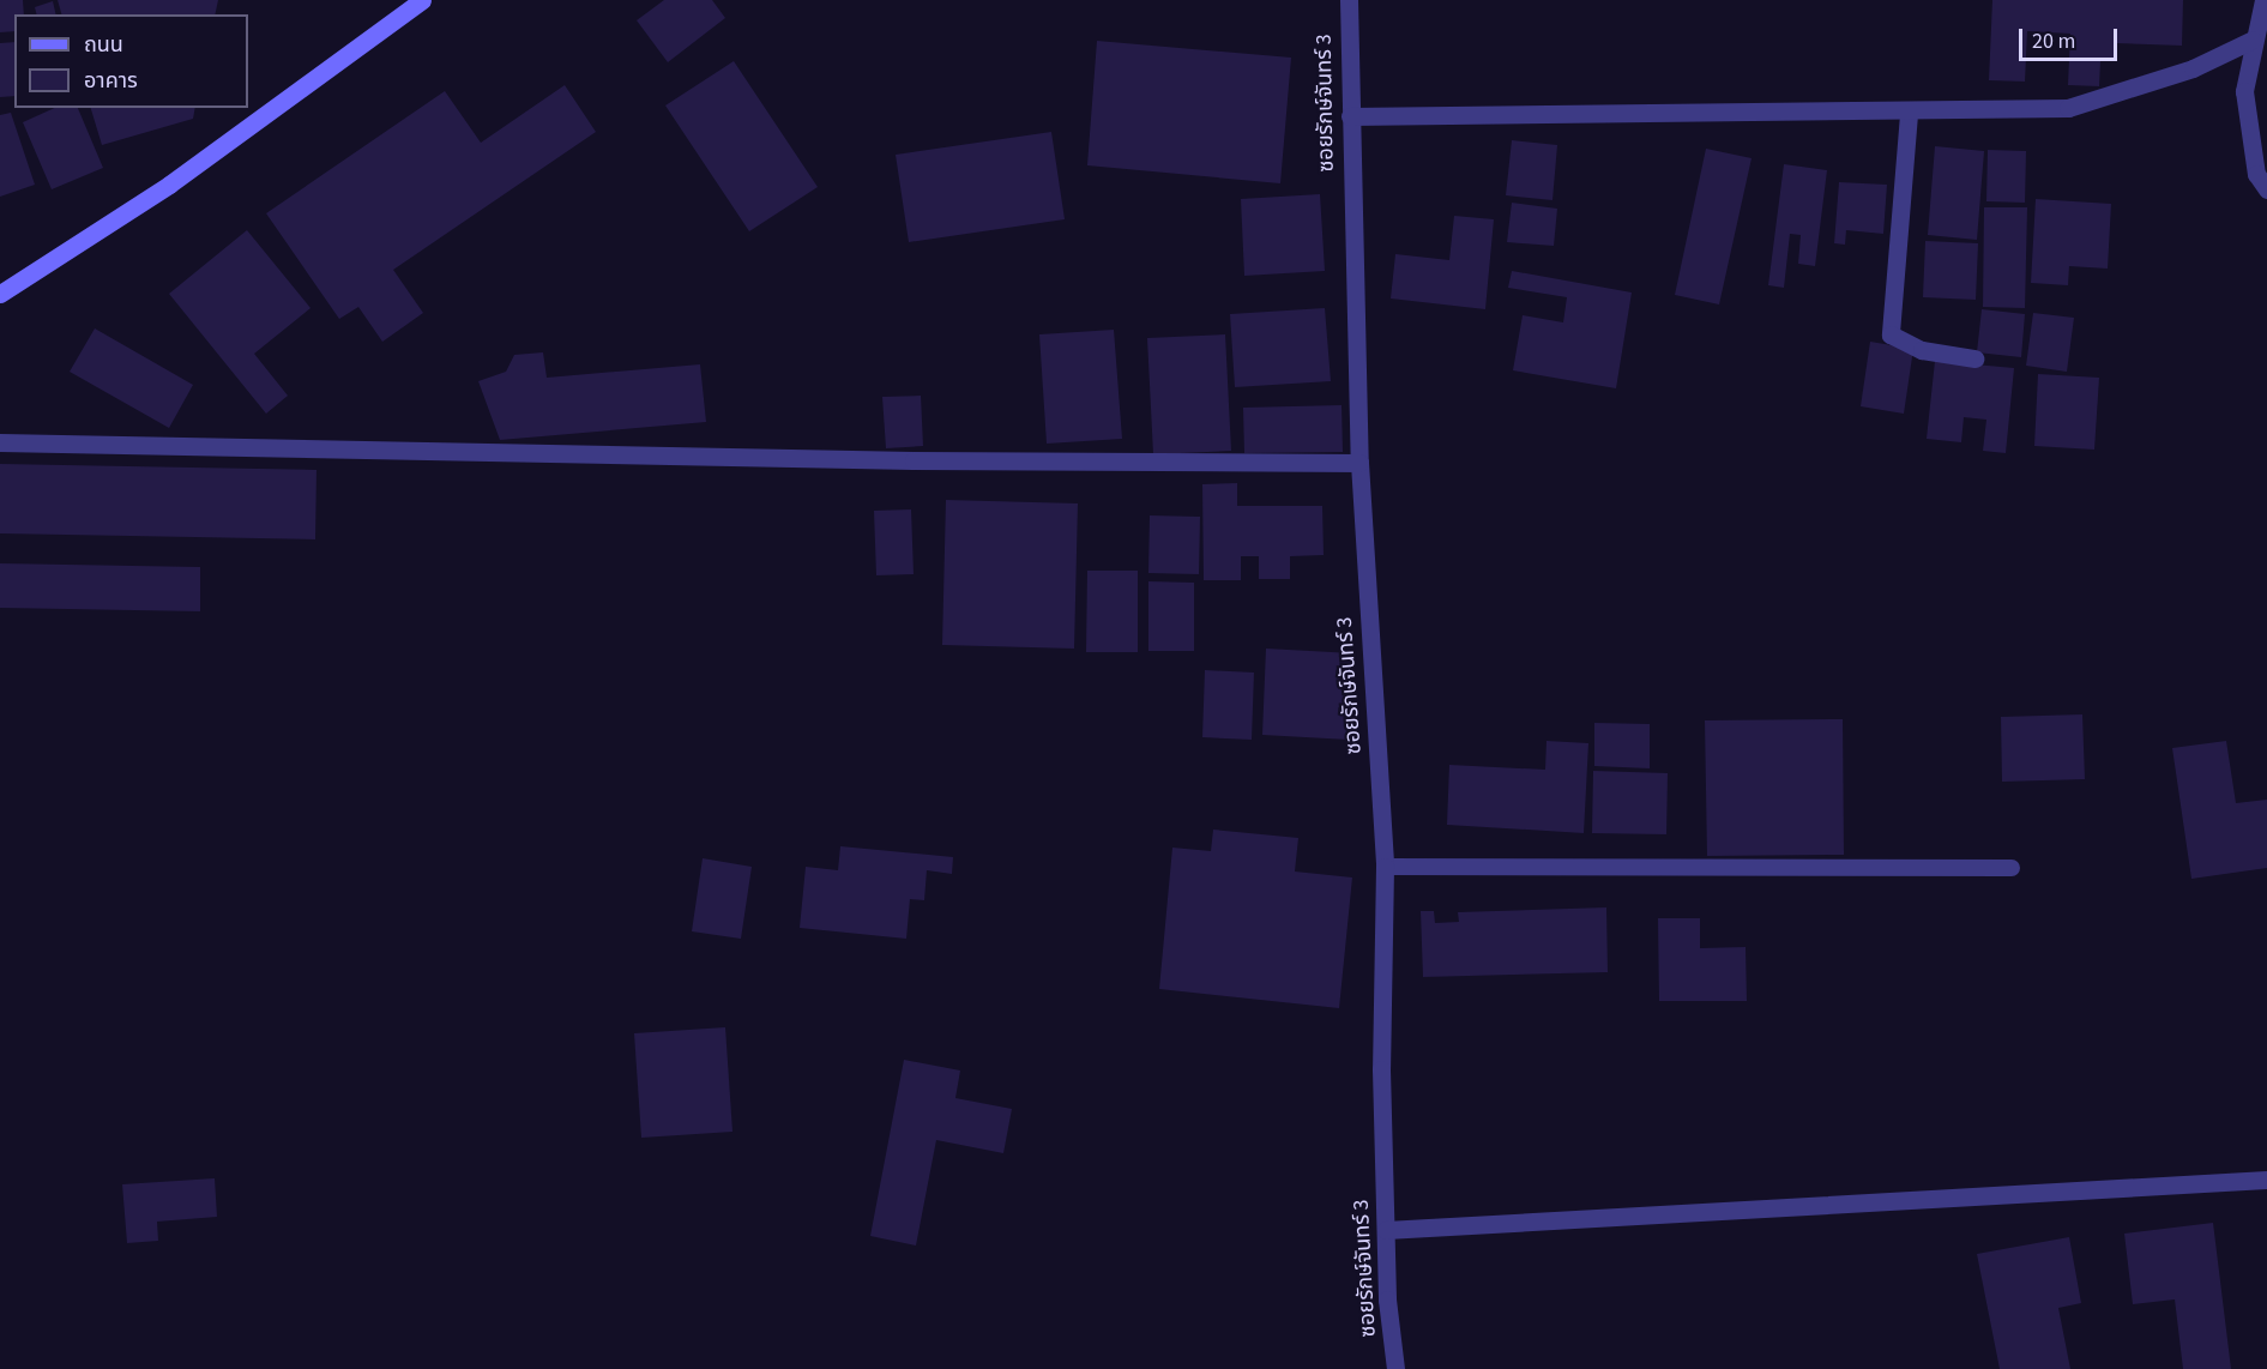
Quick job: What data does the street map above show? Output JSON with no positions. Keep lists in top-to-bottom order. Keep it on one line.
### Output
{"streets":{"street":["ซอยรักษ์จันทร์ 3"]},"legend":["ถนน","อาคาร"],"scale_bar":"20 m"}
